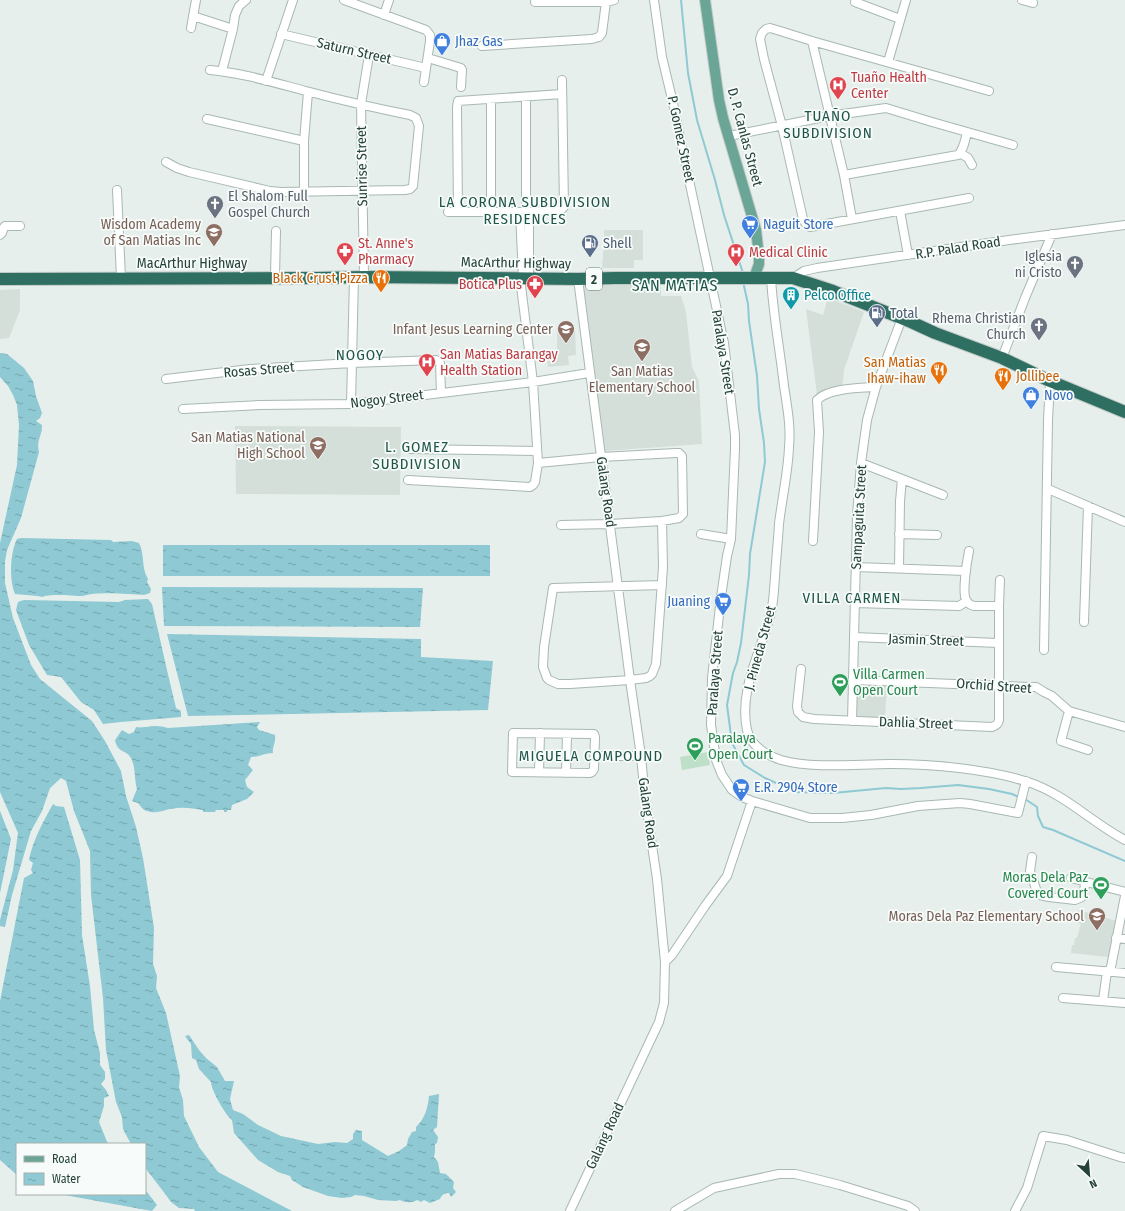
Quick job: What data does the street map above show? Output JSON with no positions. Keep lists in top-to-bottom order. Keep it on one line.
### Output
{"streets":{"highway":["MacArthur Highway","2"],"main road":["D. P. Canlas Street"],"street":["Saturn Street","P. Gomez Street","Sunrise Street","R.P. Palad Road","Paralaya Street","Rosas Street","Nogoy Street","Galang Road","Sampaguita Street","Jasmin Street","J. Pineda Street","Orchid Street","Dahlia Street"]},"crossings":[["Saturn Street","Sunrise Street"],["D. P. Canlas Street","MacArthur Highway"],["D. P. Canlas Street","J. Pineda Street"],["P. Gomez Street","MacArthur Highway"],["P. Gomez Street","Paralaya Street"],["Sunrise Street","MacArthur Highway"],["Sunrise Street","Rosas Street"],["Sunrise Street","Nogoy Street"],["R.P. Palad Road","MacArthur Highway"],["MacArthur Highway","Paralaya Street"],["MacArthur Highway","Galang Road"],["MacArthur Highway","Sampaguita Street"],["MacArthur Highway","J. Pineda Street"],["Paralaya Street","J. Pineda Street"],["Rosas Street","Nogoy Street"],["Nogoy Street","Galang Road"],["Sampaguita Street","Jasmin Street"],["Sampaguita Street","Orchid Street"],["Sampaguita Street","Dahlia Street"],["Jasmin Street","Dahlia Street"],["Orchid Street","Dahlia Street"]],"districts":["TUAÑO SUBDIVISION","LA CORONA SUBDIVISION RESIDENCES","SAN MATIAS","NOGOY","L. GOMEZ SUBDIVISION","VILLA CARMEN","MIGUELA COMPOUND"],"places":{"shop":["Jhaz Gas","Novo"],"hospital":["Tuaño Health Center","Medical Clinic","San Matias Barangay Health Station"],"church":["El Shalom Full Gospel Church","Iglesia ni Cristo","Rhema Christian Church"],"supermarket":["Naguit Store","Juaning","E.R. 2904 Store"],"school or university":["Wisdom Academy of San Matias Inc","Infant Jesus Learning Center","San Matias Elementary School","San Matias National High School","Moras Dela Paz Elementary School"],"fuel station":["Shell","Total"],"pharmacy":["St. Anne's Pharmacy","Botica Plus"],"restaurant":["Black Crust Pizza","San Matias Ihaw-ihaw","Jollibee"],"building":["Pelco Office"],"sports":["Villa Carmen Open Court","Paralaya Open Court","Moras Dela Paz Covered Court"]},"legend":["Road","Water"],"north":"bottom right"}
